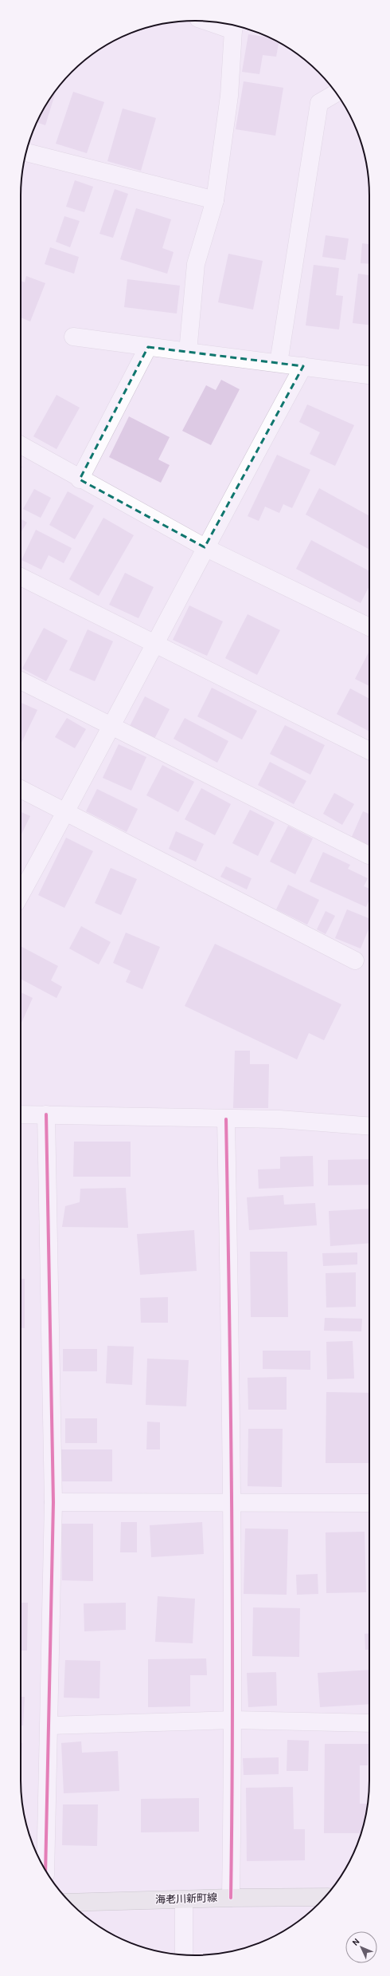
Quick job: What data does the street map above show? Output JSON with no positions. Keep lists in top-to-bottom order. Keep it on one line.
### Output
{"streets":{"main road":["海老川新町線"]},"north":"top left"}
